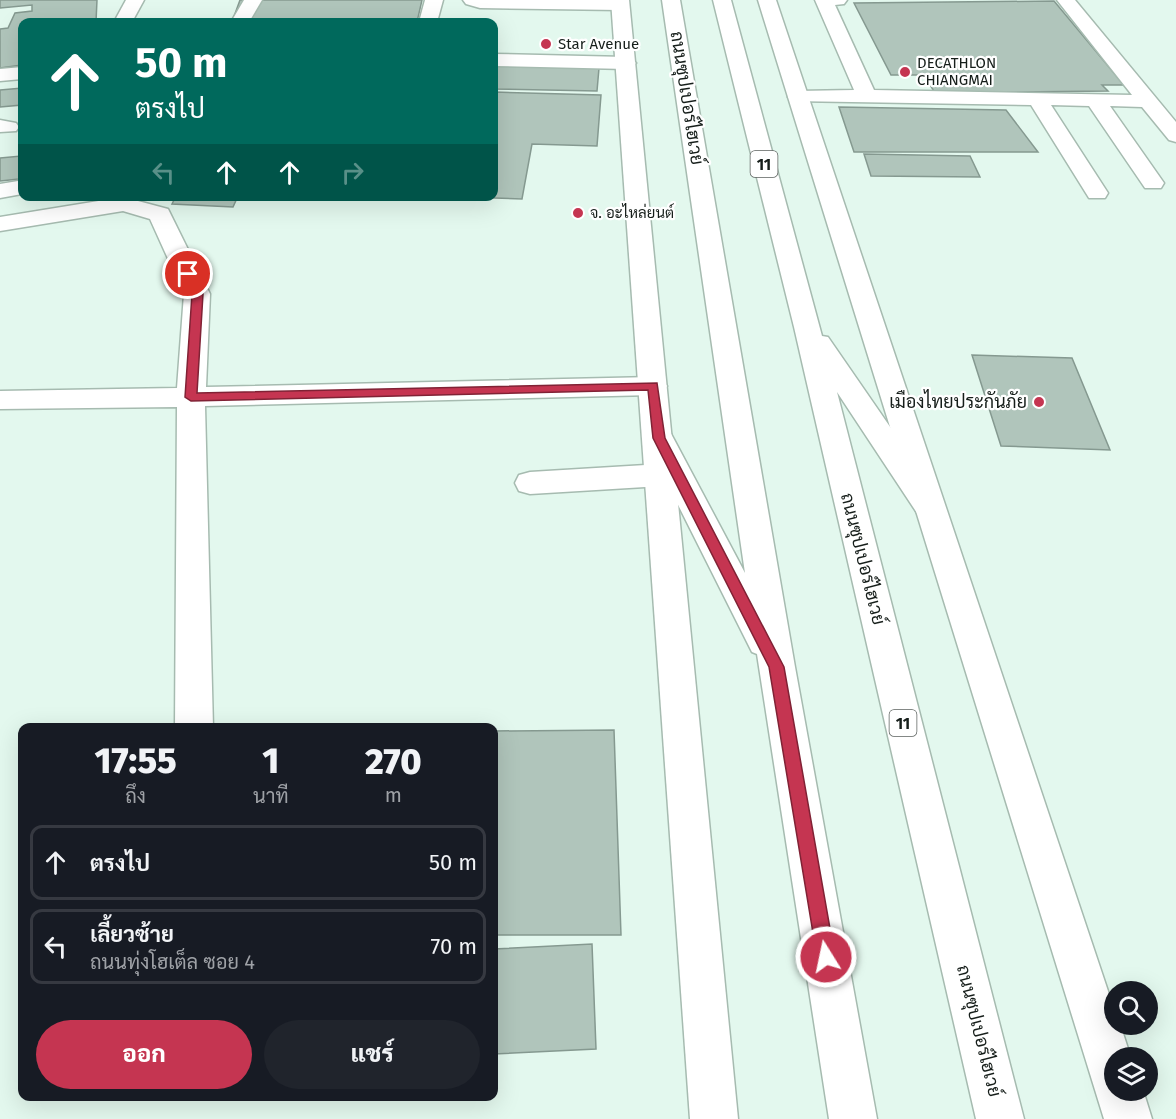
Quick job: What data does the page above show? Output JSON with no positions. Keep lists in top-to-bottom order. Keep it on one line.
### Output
{"streets":{"main road":["ถนนซุปเปอร์ไฮเวย์","11"]},"places":["Star Avenue","DECATHLON CHIANGMAI","จ. อะไหล่ยนต์","เมืองไทยประกันภัย"],"page":{"turn":["50 m","ตรงไป"],"eta":["17:55","ถึง","1","นาที","270","m"],"list":[{"name":"ตรงไป","value":"50 m"},{"name":"เลี้ยวซ้าย","note":"ถนนทุ่งโฮเต็ล ซอย 4","value":"70 m"}],"buttons":["ออก","แชร์"]}}
